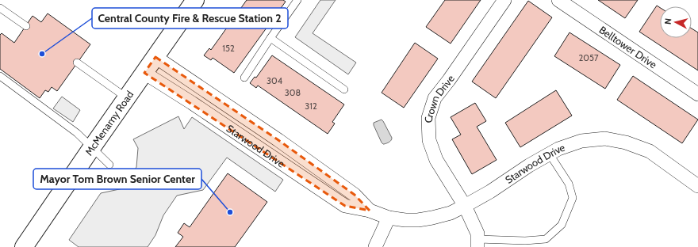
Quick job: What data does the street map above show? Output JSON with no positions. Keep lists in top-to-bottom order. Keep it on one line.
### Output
{"streets":{"street":["Belltower Drive","Crown Drive","McMenamy Road","Starwood Drive"]},"crossings":[["Crown Drive","Starwood Drive"],["McMenamy Road","Starwood Drive"]],"places":["Central County Fire & Rescue Station 2","Mayor Tom Brown Senior Center"],"house_numbers":["152","2057","304","308","312"],"north":"left"}
